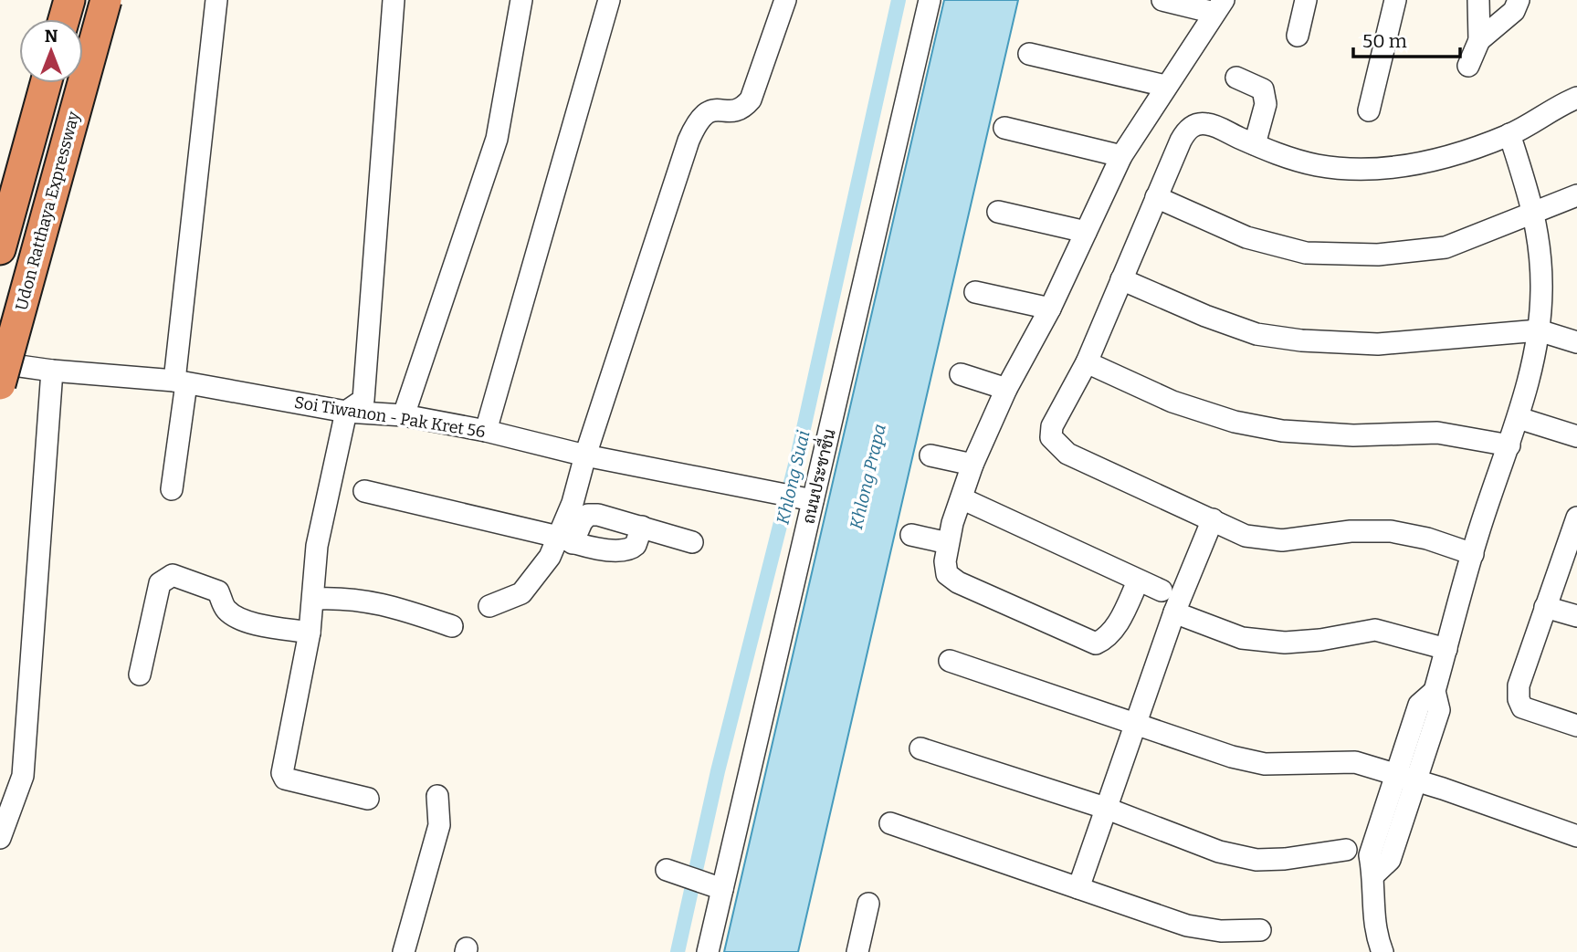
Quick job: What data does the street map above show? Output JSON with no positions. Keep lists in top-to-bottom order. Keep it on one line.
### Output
{"streets":{"highway":["Udon Ratthaya Expressway"],"street":["Soi Tiwanon - Pak Kret 56","ถนนประชาชื่น"]},"crossings":[["Soi Tiwanon - Pak Kret 56","ถนนประชาชื่น"]],"water":["Khlong Prapa","Khlong Suai"],"scale_bar":"50 m","north":"top"}
